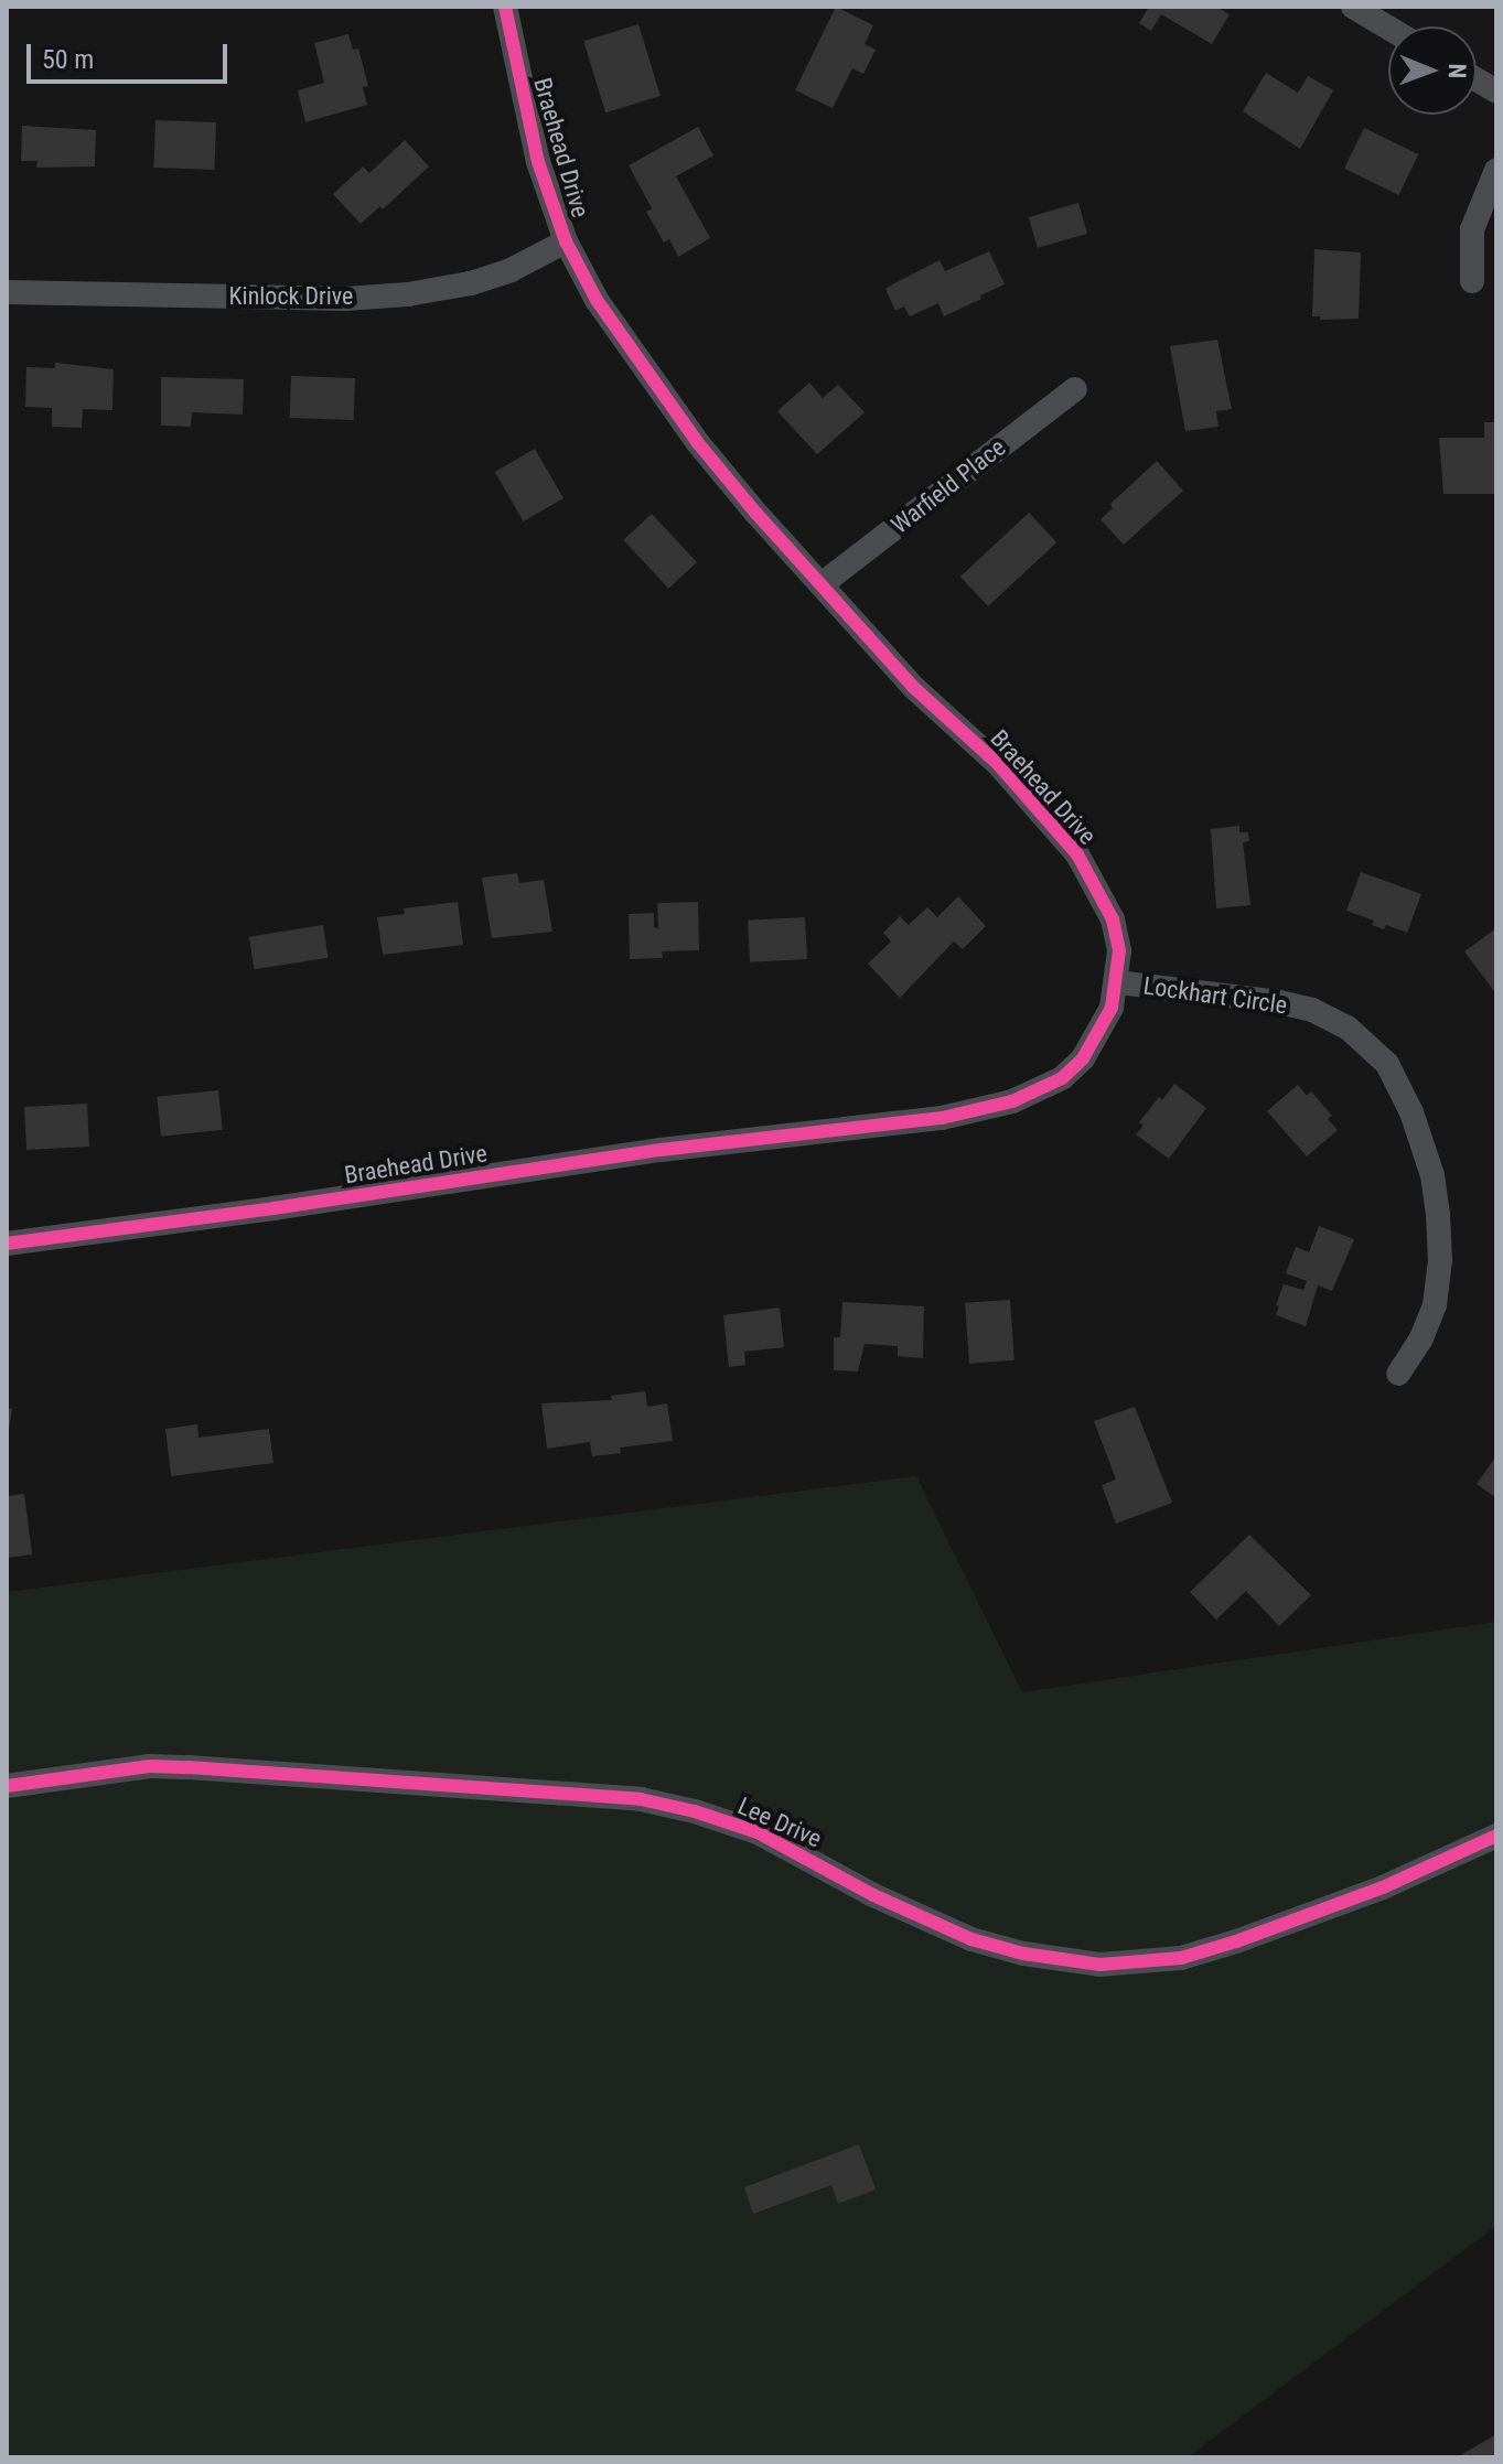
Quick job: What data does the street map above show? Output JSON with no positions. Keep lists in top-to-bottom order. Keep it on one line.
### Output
{"streets":{"street":["Braehead Drive","Kinlock Drive","Warfield Place","Lockhart Circle","Lee Drive"]},"crossings":[["Braehead Drive","Kinlock Drive"],["Braehead Drive","Warfield Place"],["Braehead Drive","Lockhart Circle"]],"scale_bar":"50 m","north":"right"}
